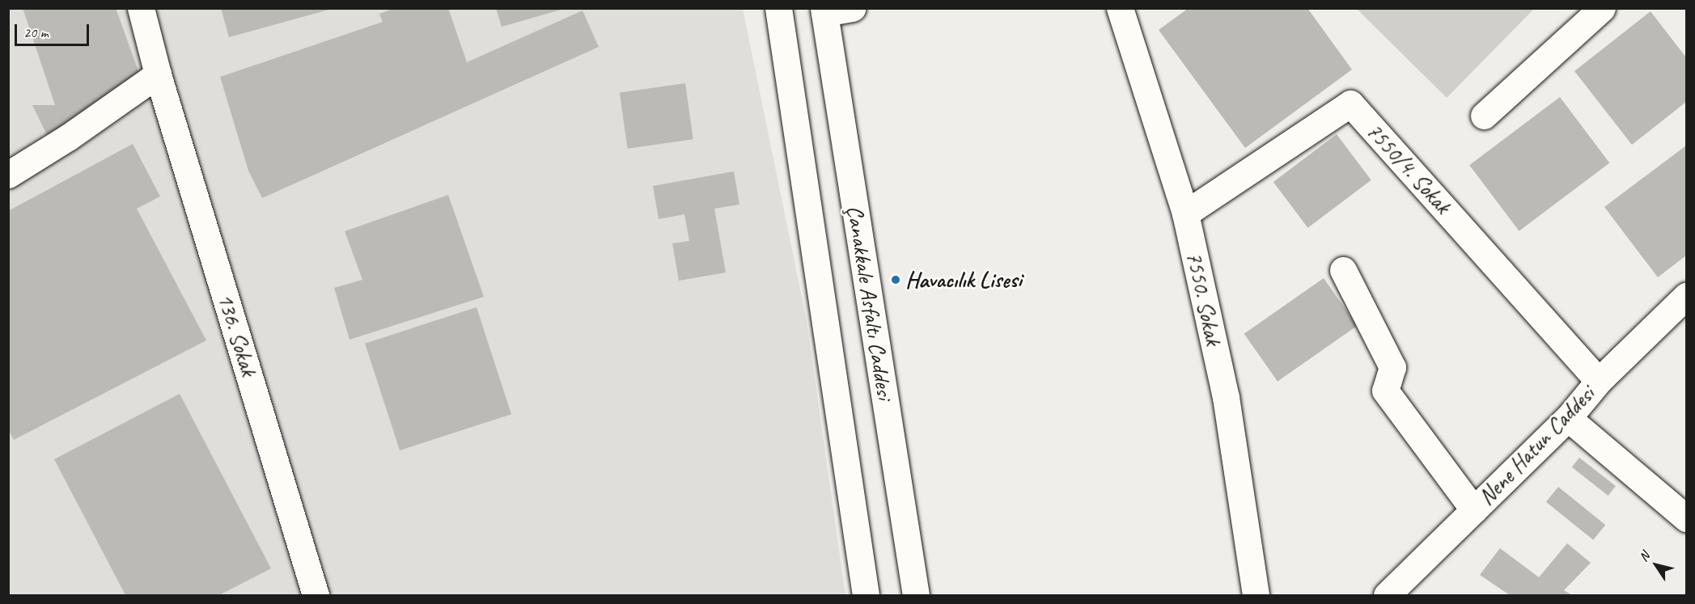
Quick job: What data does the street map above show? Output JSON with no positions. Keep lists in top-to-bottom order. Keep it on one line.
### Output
{"streets":{"main road":["7550/4. Sokak","7550. Sokak","Çanakkale Asfaltı Caddesi","136. Sokak","Nene Hatun Caddesi"]},"crossings":[["7550/4. Sokak","7550. Sokak"],["7550/4. Sokak","Nene Hatun Caddesi"]],"places":["Havacılık Lisesi"],"scale_bar":"20 m","north":"top left"}
